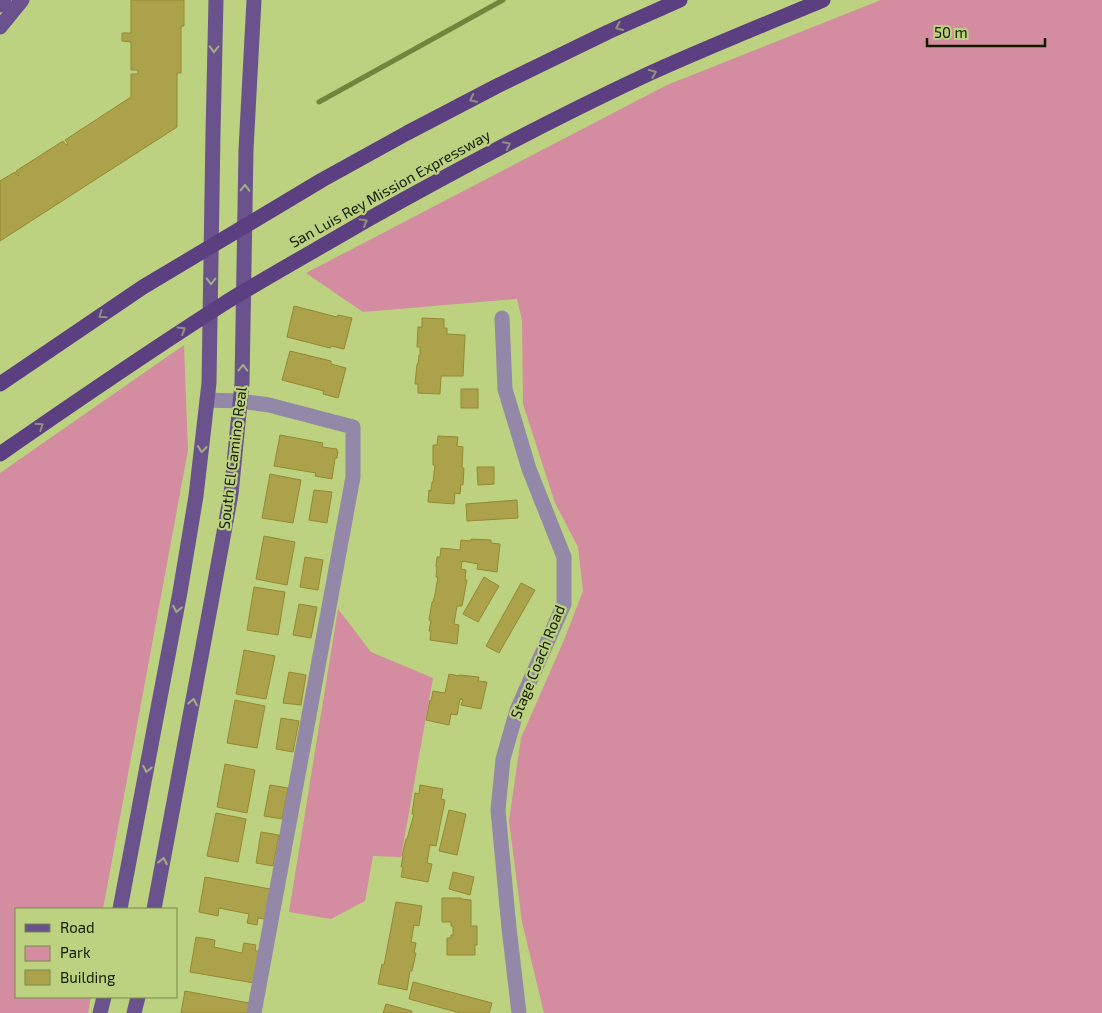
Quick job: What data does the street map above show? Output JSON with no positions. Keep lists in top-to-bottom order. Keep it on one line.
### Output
{"streets":{"highway":["San Luis Rey Mission Expressway"],"main road":["South El Camino Real"],"street":["Stage Coach Road"]},"legend":["Road","Park","Building"],"scale_bar":"50 m"}
